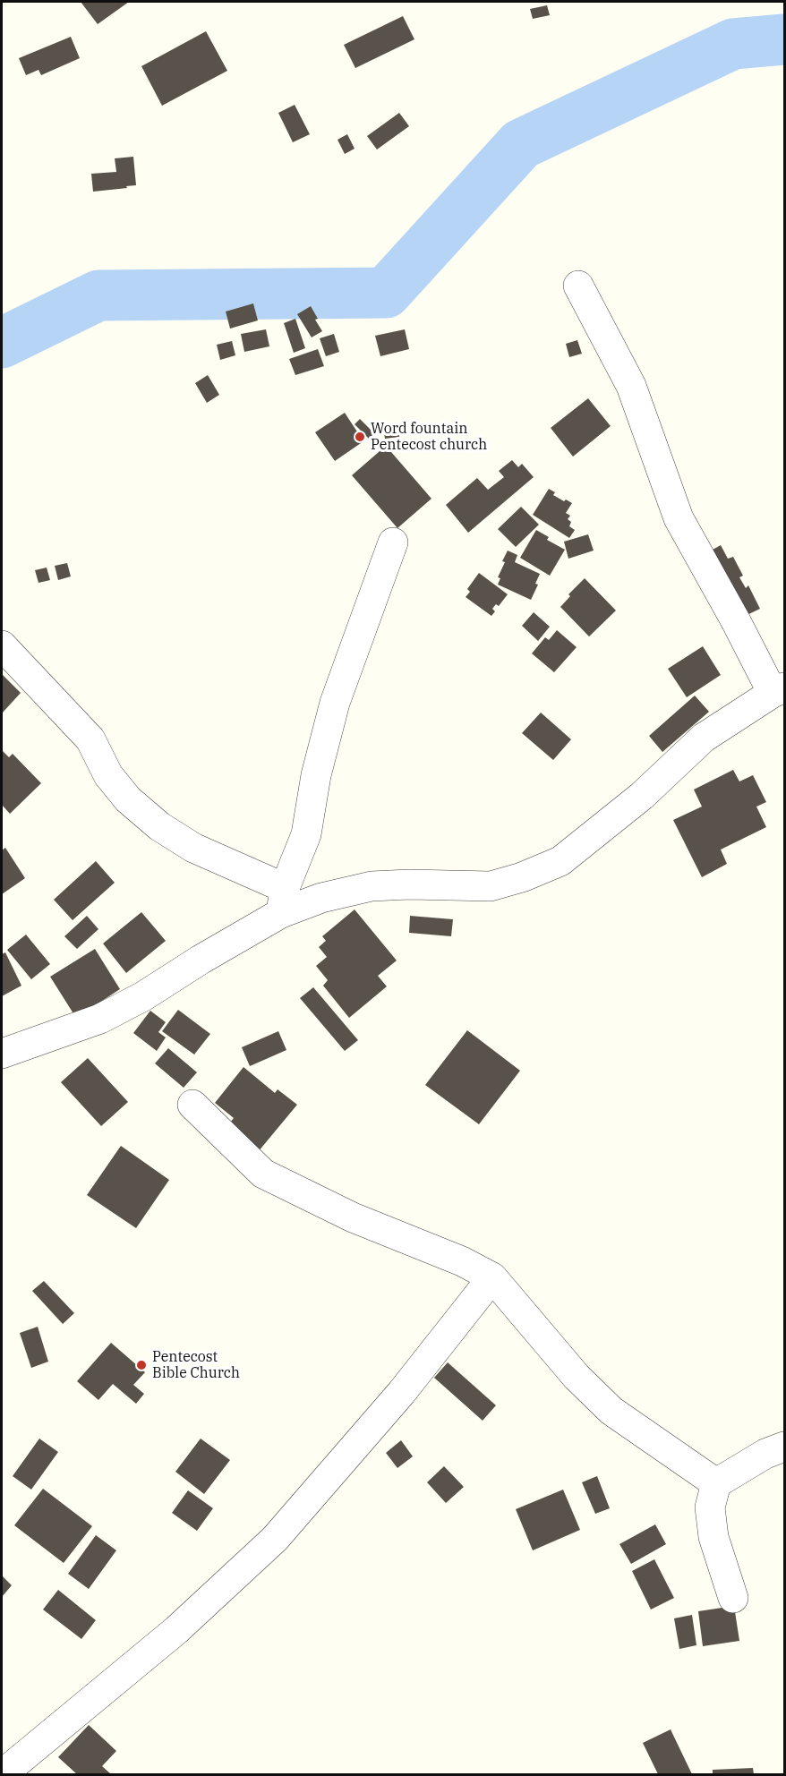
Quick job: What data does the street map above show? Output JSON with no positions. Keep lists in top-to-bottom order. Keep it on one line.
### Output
{"places":["Word fountain Pentecost church","Pentecost Bible Church"]}
